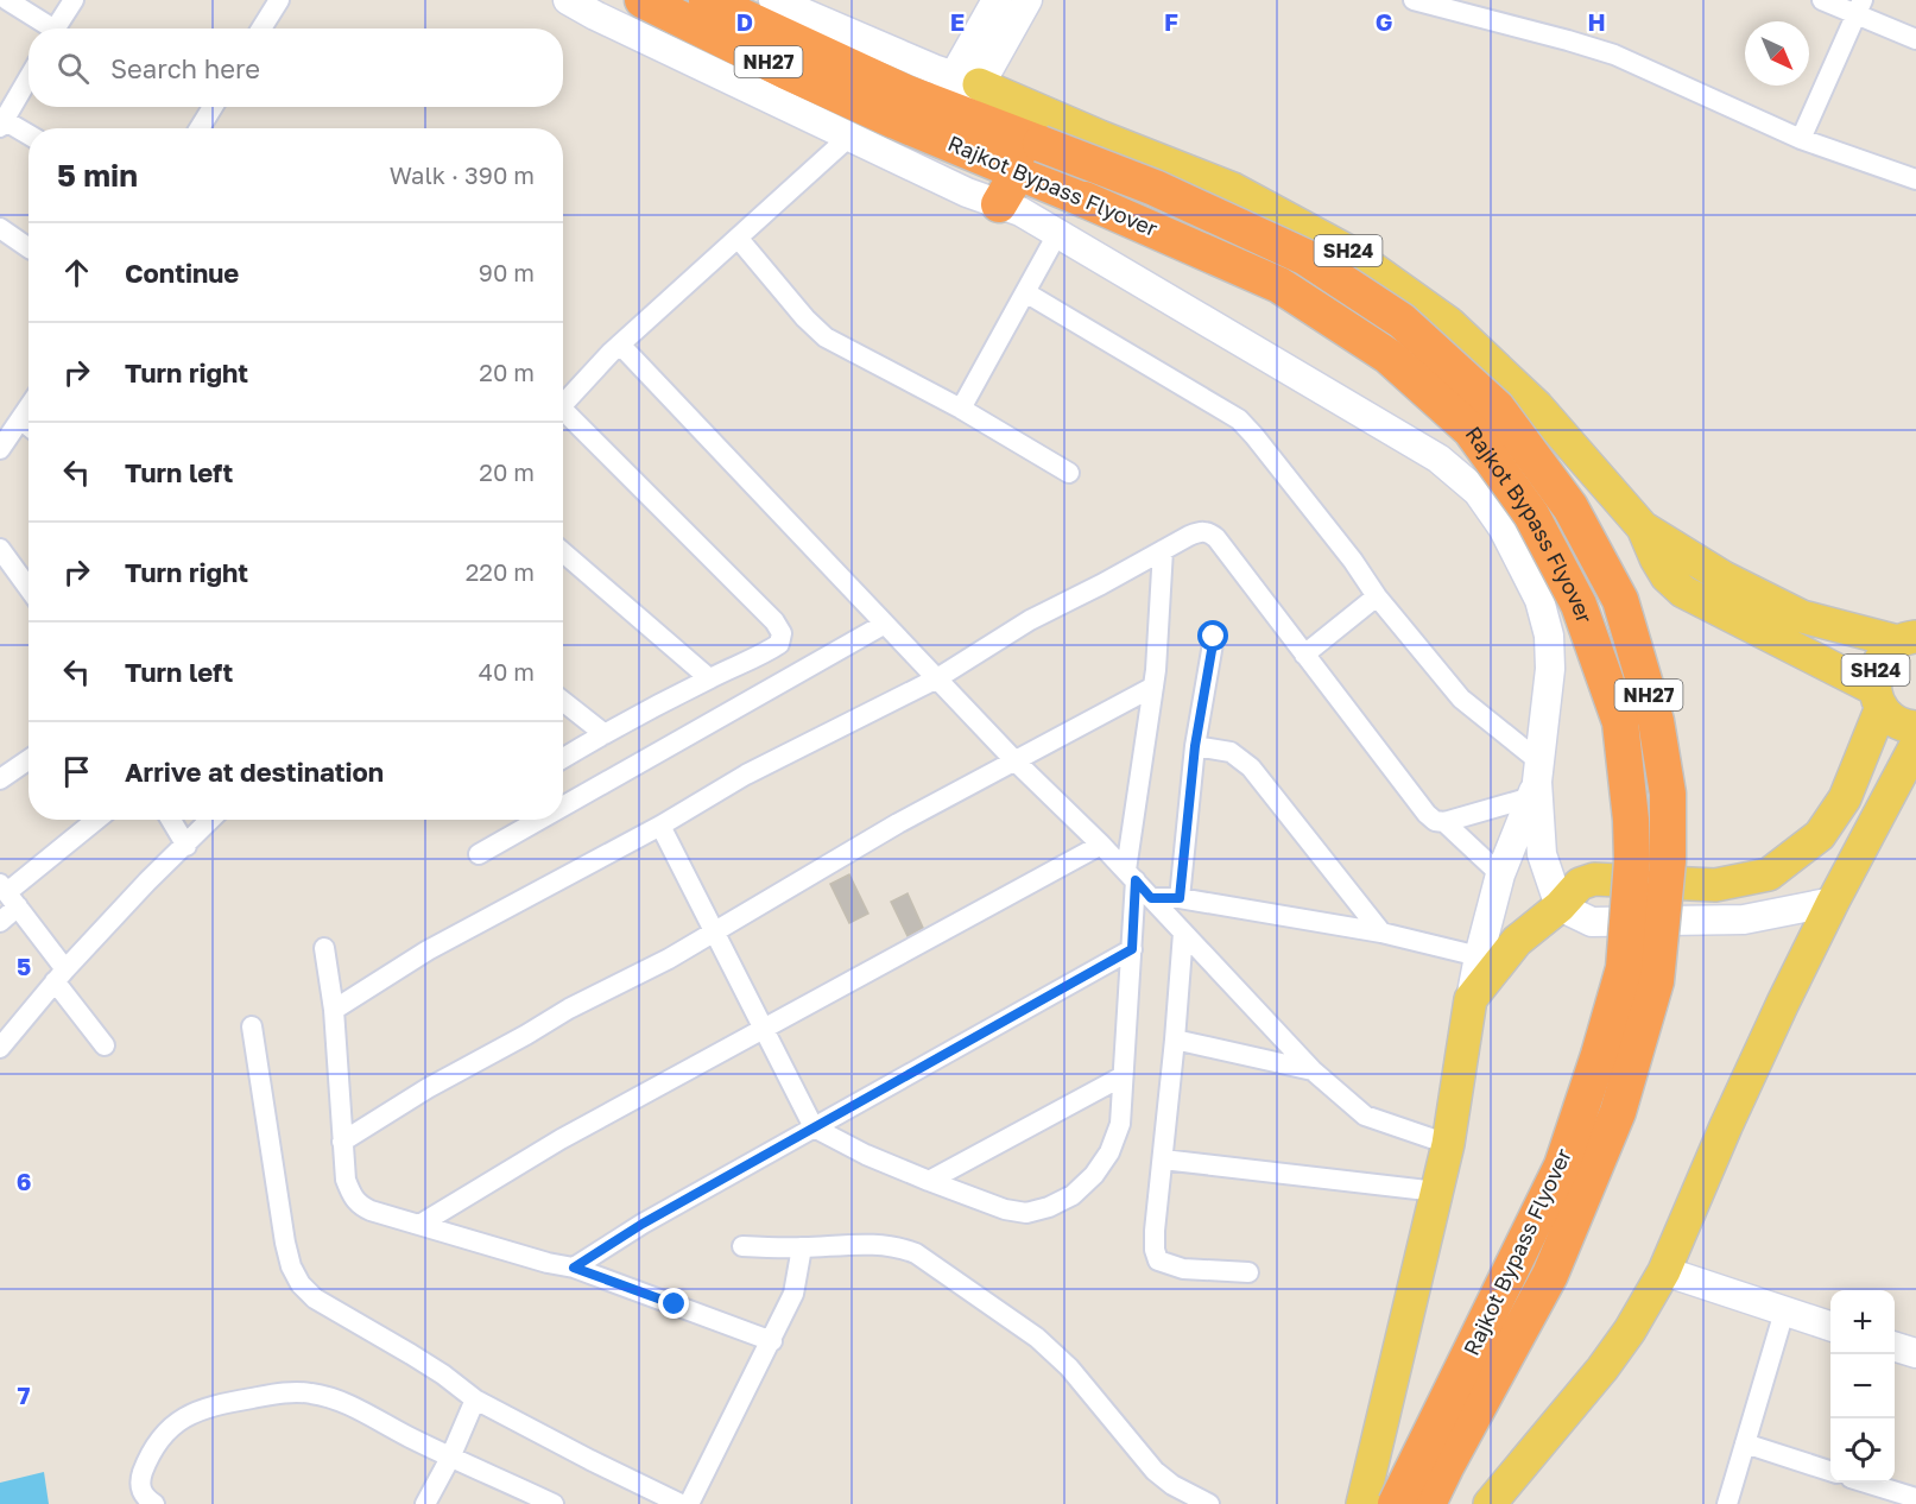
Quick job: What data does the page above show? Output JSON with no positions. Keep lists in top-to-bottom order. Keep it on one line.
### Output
{"streets":{"highway":["NH27","Rajkot Bypass Flyover"],"main road":["SH24"]},"crossings":[["Rajkot Bypass Flyover","SH24"]],"north":"bottom right","page":{"search":"Search here","heading":["5 min","Walk · 390 m"],"list":[["Continue","90 m"],["Turn right","20 m"],["Turn left","20 m"],["Turn right","220 m"],["Turn left","40 m"],"Arrive at destination"],"map_buttons":["+","−"]},"grid":{"columns":["D","E","F","G","H"],"rows":["5","6","7"]}}
